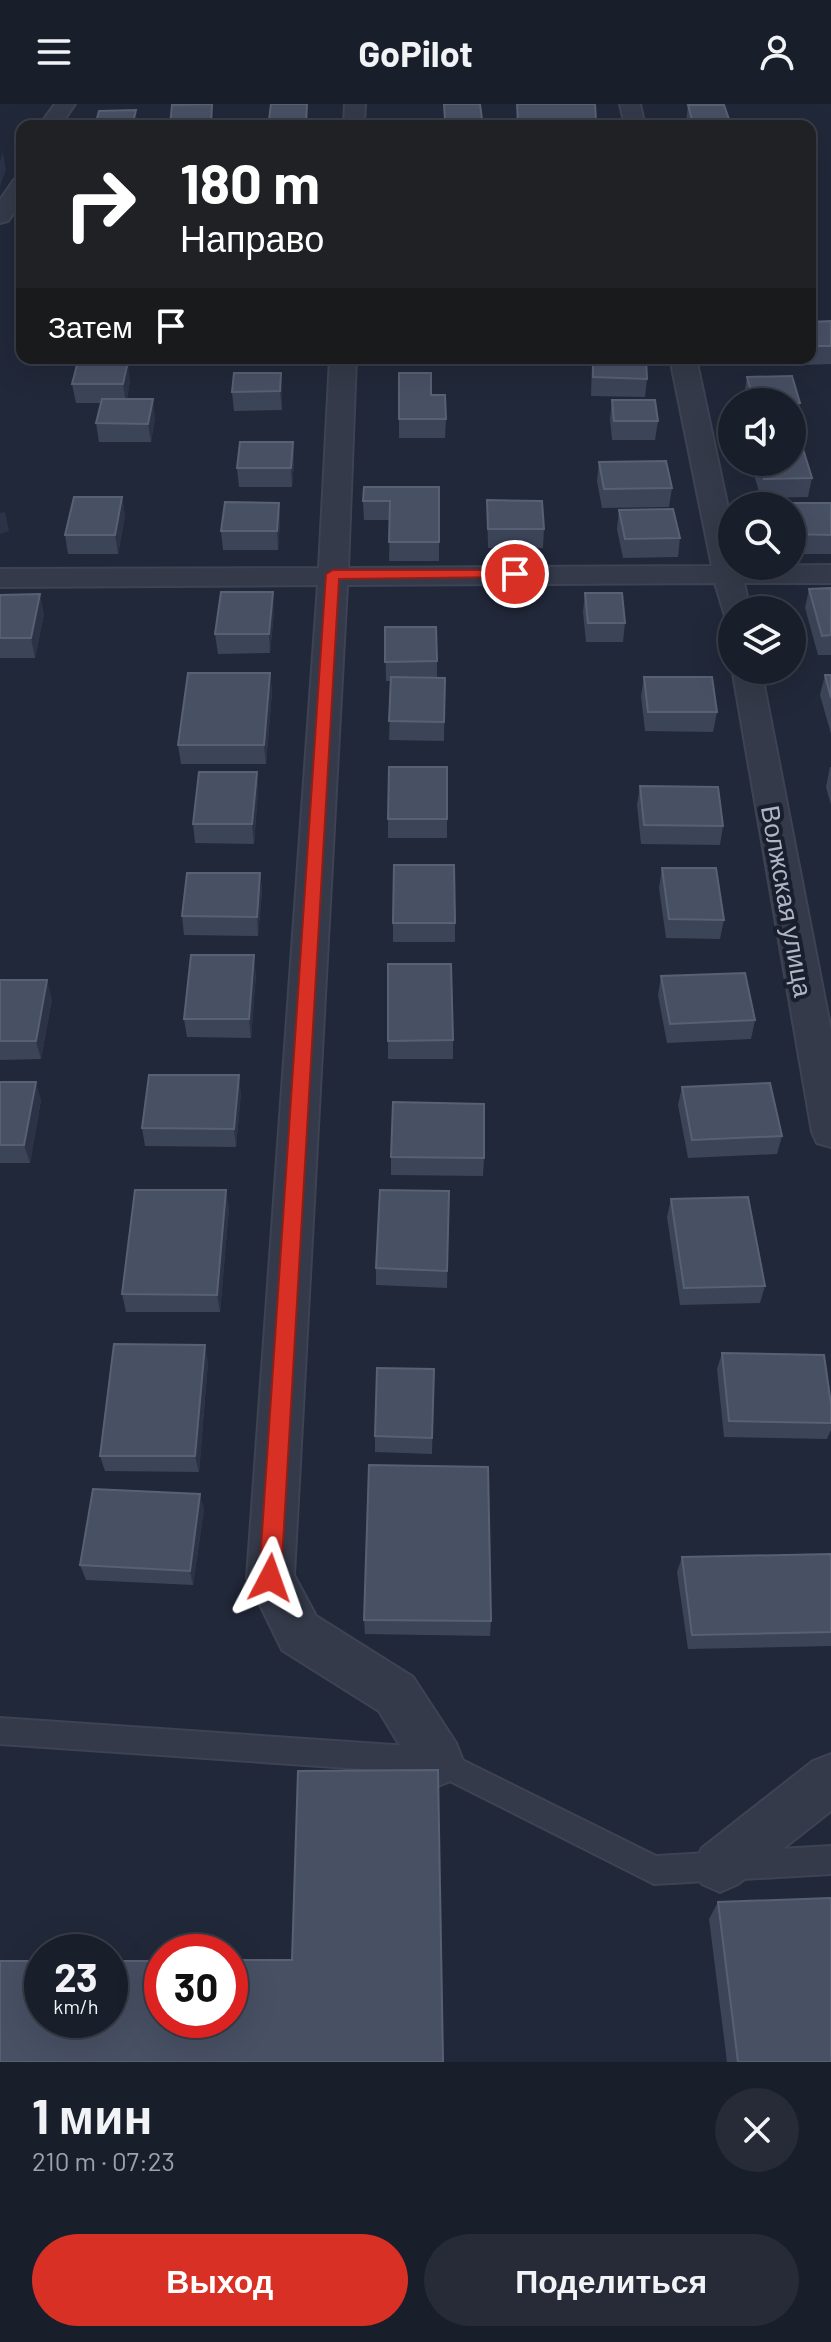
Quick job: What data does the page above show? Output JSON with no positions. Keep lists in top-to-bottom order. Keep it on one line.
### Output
{"streets":{"street":["Волжская улица"]},"page":{"header":"GoPilot","turn":["180 m","Направо"],"then":"Затем","speed":"23 km/h","limit":"30","heading":["1 мин","210 m · 07:23"],"buttons":["Выход","Поделиться"]}}
